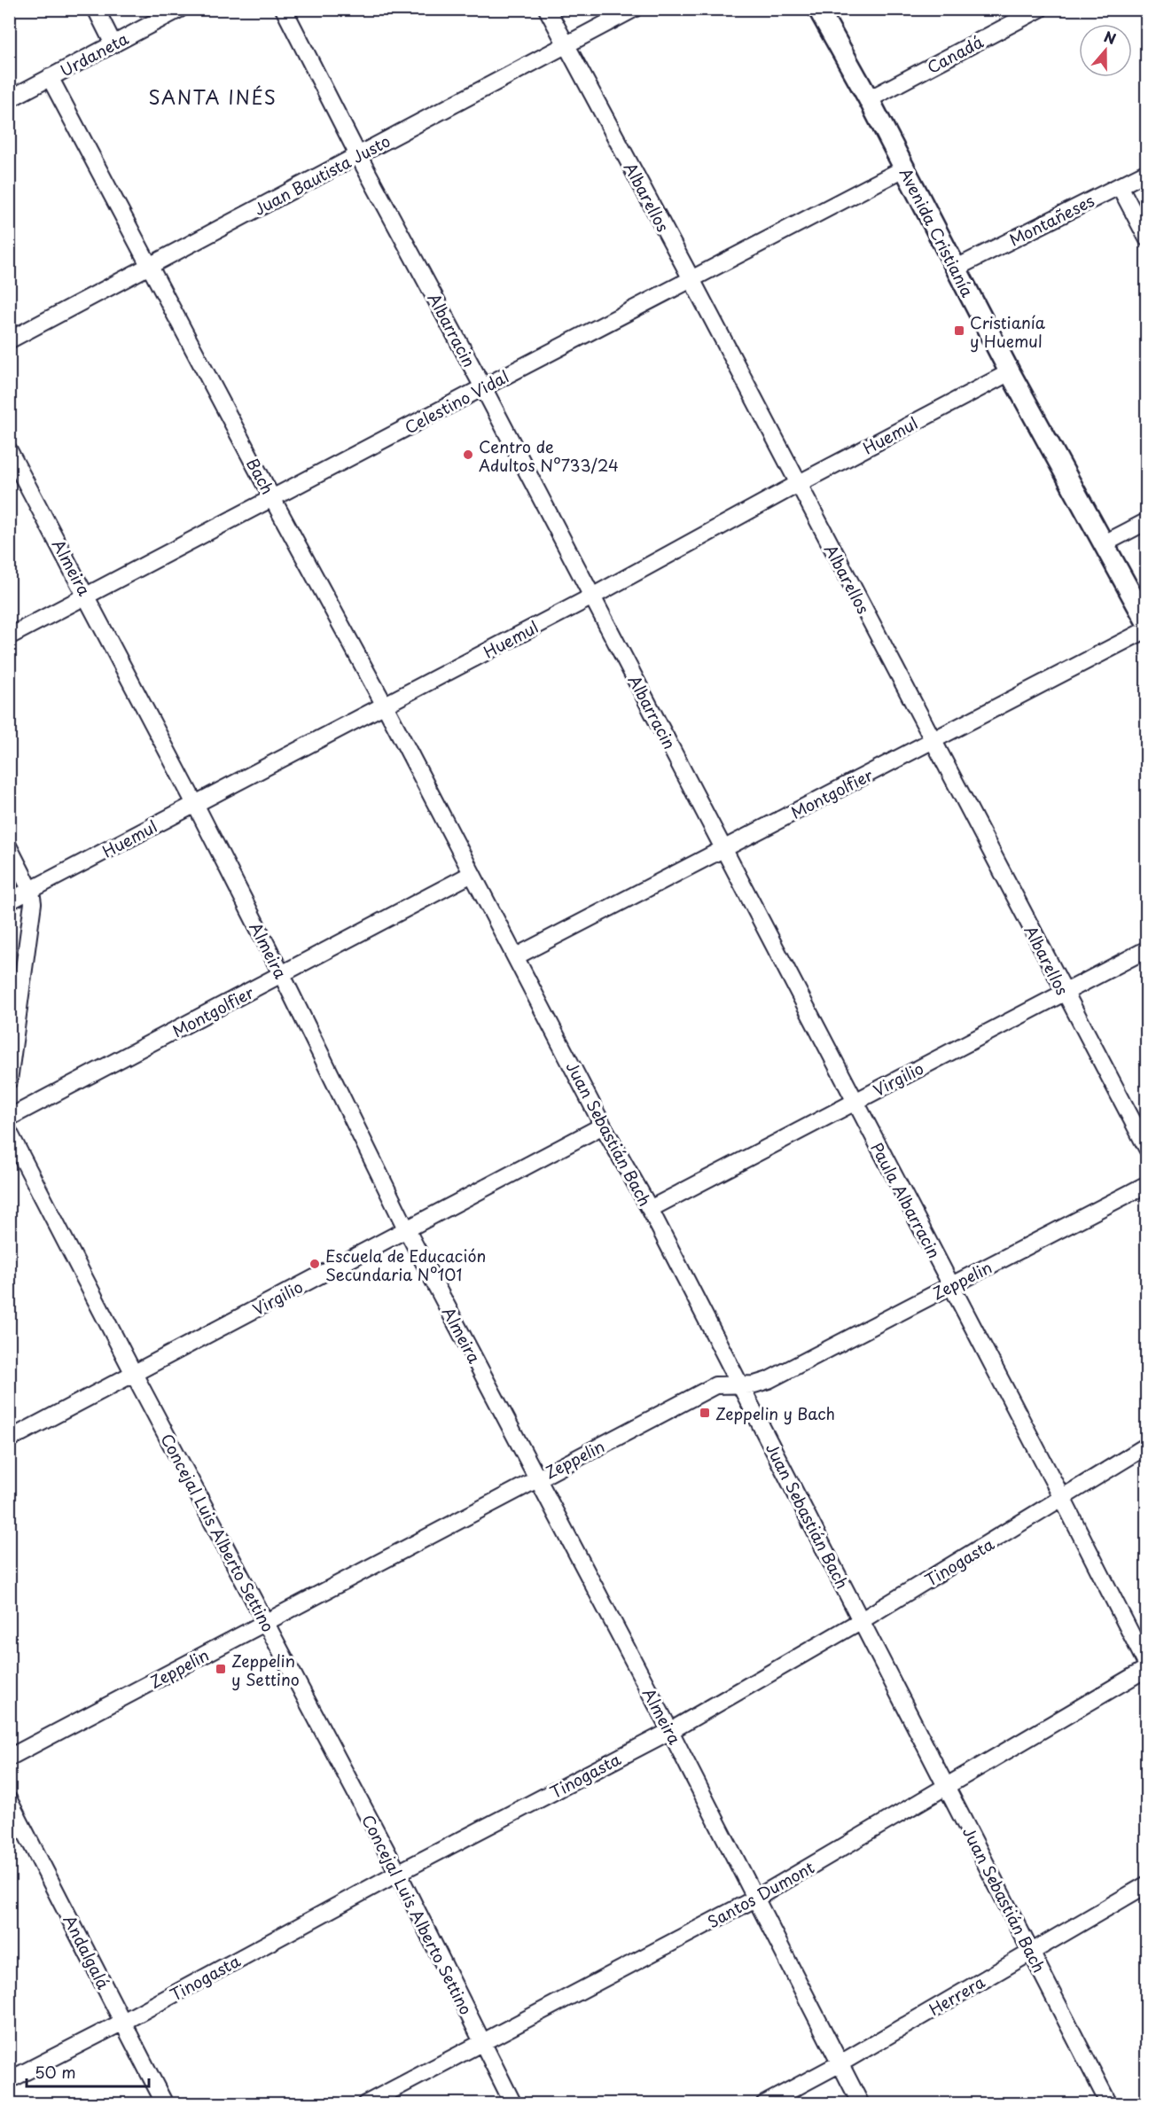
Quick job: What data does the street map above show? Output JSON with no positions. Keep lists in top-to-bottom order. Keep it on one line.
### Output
{"streets":{"main road":["Avenida Cristianía"],"street":["Urdaneta","Canadá","Juan Bautista Justo","Albarellos","Montañeses","Albarracin","Celestino Vidal","Huemul","Bach","Almeira","Montgolfier","Virgilio","Juan Sebastián Bach","Paula Albarracin","Zeppelin","Concejal Luis Alberto Settino","Tinogasta","Santos Dumont","Andalgalá","Herrera"]},"crossings":[["Urdaneta","Bach"],["Canadá","Avenida Cristianía"],["Juan Bautista Justo","Albarellos"],["Juan Bautista Justo","Albarracin"],["Juan Bautista Justo","Bach"],["Albarellos","Celestino Vidal"],["Albarellos","Huemul"],["Albarellos","Montgolfier"],["Albarellos","Virgilio"],["Montañeses","Avenida Cristianía"],["Avenida Cristianía","Celestino Vidal"],["Avenida Cristianía","Huemul"],["Albarracin","Celestino Vidal"],["Albarracin","Huemul"],["Albarracin","Montgolfier"],["Albarracin","Paula Albarracin"],["Celestino Vidal","Bach"],["Celestino Vidal","Almeira"],["Huemul","Bach"],["Huemul","Almeira"],["Bach","Montgolfier"],["Bach","Juan Sebastián Bach"],["Almeira","Montgolfier"],["Almeira","Virgilio"],["Almeira","Zeppelin"],["Almeira","Tinogasta"],["Almeira","Santos Dumont"],["Almeira","Herrera"],["Montgolfier","Juan Sebastián Bach"],["Montgolfier","Paula Albarracin"],["Virgilio","Juan Sebastián Bach"],["Virgilio","Paula Albarracin"],["Virgilio","Concejal Luis Alberto Settino"],["Juan Sebastián Bach","Zeppelin"],["Juan Sebastián Bach","Tinogasta"],["Juan Sebastián Bach","Santos Dumont"],["Juan Sebastián Bach","Herrera"],["Paula Albarracin","Zeppelin"],["Paula Albarracin","Tinogasta"],["Paula Albarracin","Santos Dumont"],["Zeppelin","Concejal Luis Alberto Settino"],["Concejal Luis Alberto Settino","Tinogasta"],["Concejal Luis Alberto Settino","Santos Dumont"],["Tinogasta","Andalgalá"]],"districts":["SANTA INÉS"],"places":{"transit":["Cristianía y Huemul","Zeppelin y Bach","Zeppelin y Settino"],"other":["Centro de Adultos Nº733/24","Escuela de Educación Secundaria Nº101"]},"scale_bar":"50 m","north":"top"}
